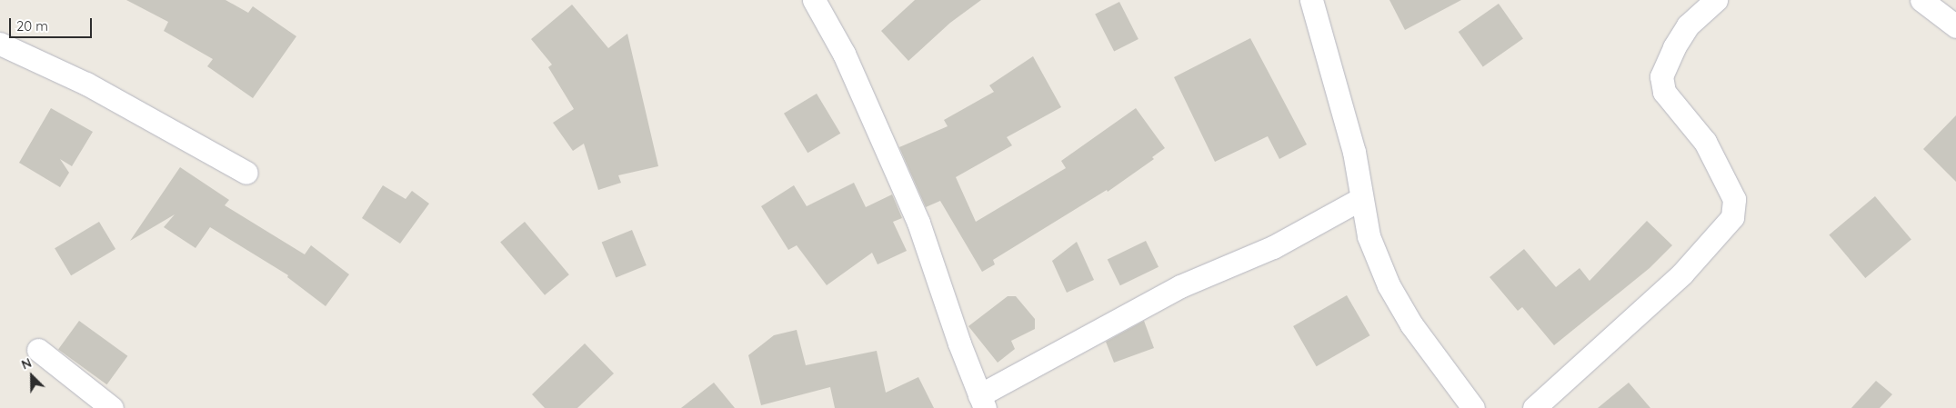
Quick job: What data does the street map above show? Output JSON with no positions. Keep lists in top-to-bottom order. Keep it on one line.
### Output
{"scale_bar":"20 m","north":"top left"}
